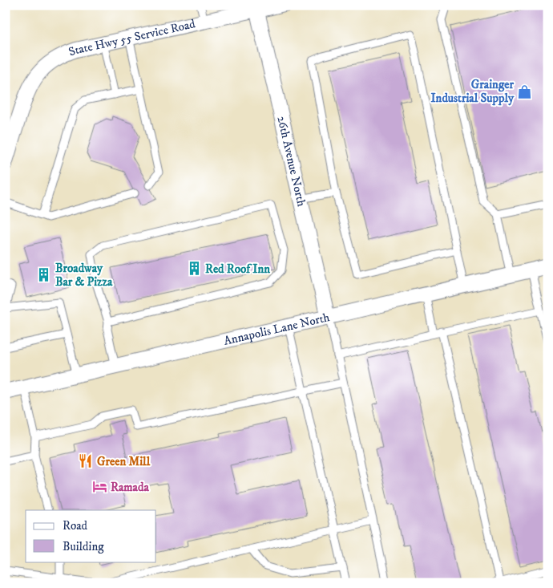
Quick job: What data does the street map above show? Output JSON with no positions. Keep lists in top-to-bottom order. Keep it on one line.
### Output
{"streets":{"street":["State Hwy 55 Service Road","26th Avenue North","Annapolis Lane North"]},"crossings":[["State Hwy 55 Service Road","26th Avenue North"],["26th Avenue North","Annapolis Lane North"]],"places":{"shop":["Grainger Industrial Supply"],"building":["Red Roof Inn","Broadway Bar & Pizza"],"restaurant":["Green Mill"],"hotel":["Ramada"]},"legend":["Road","Building"]}
